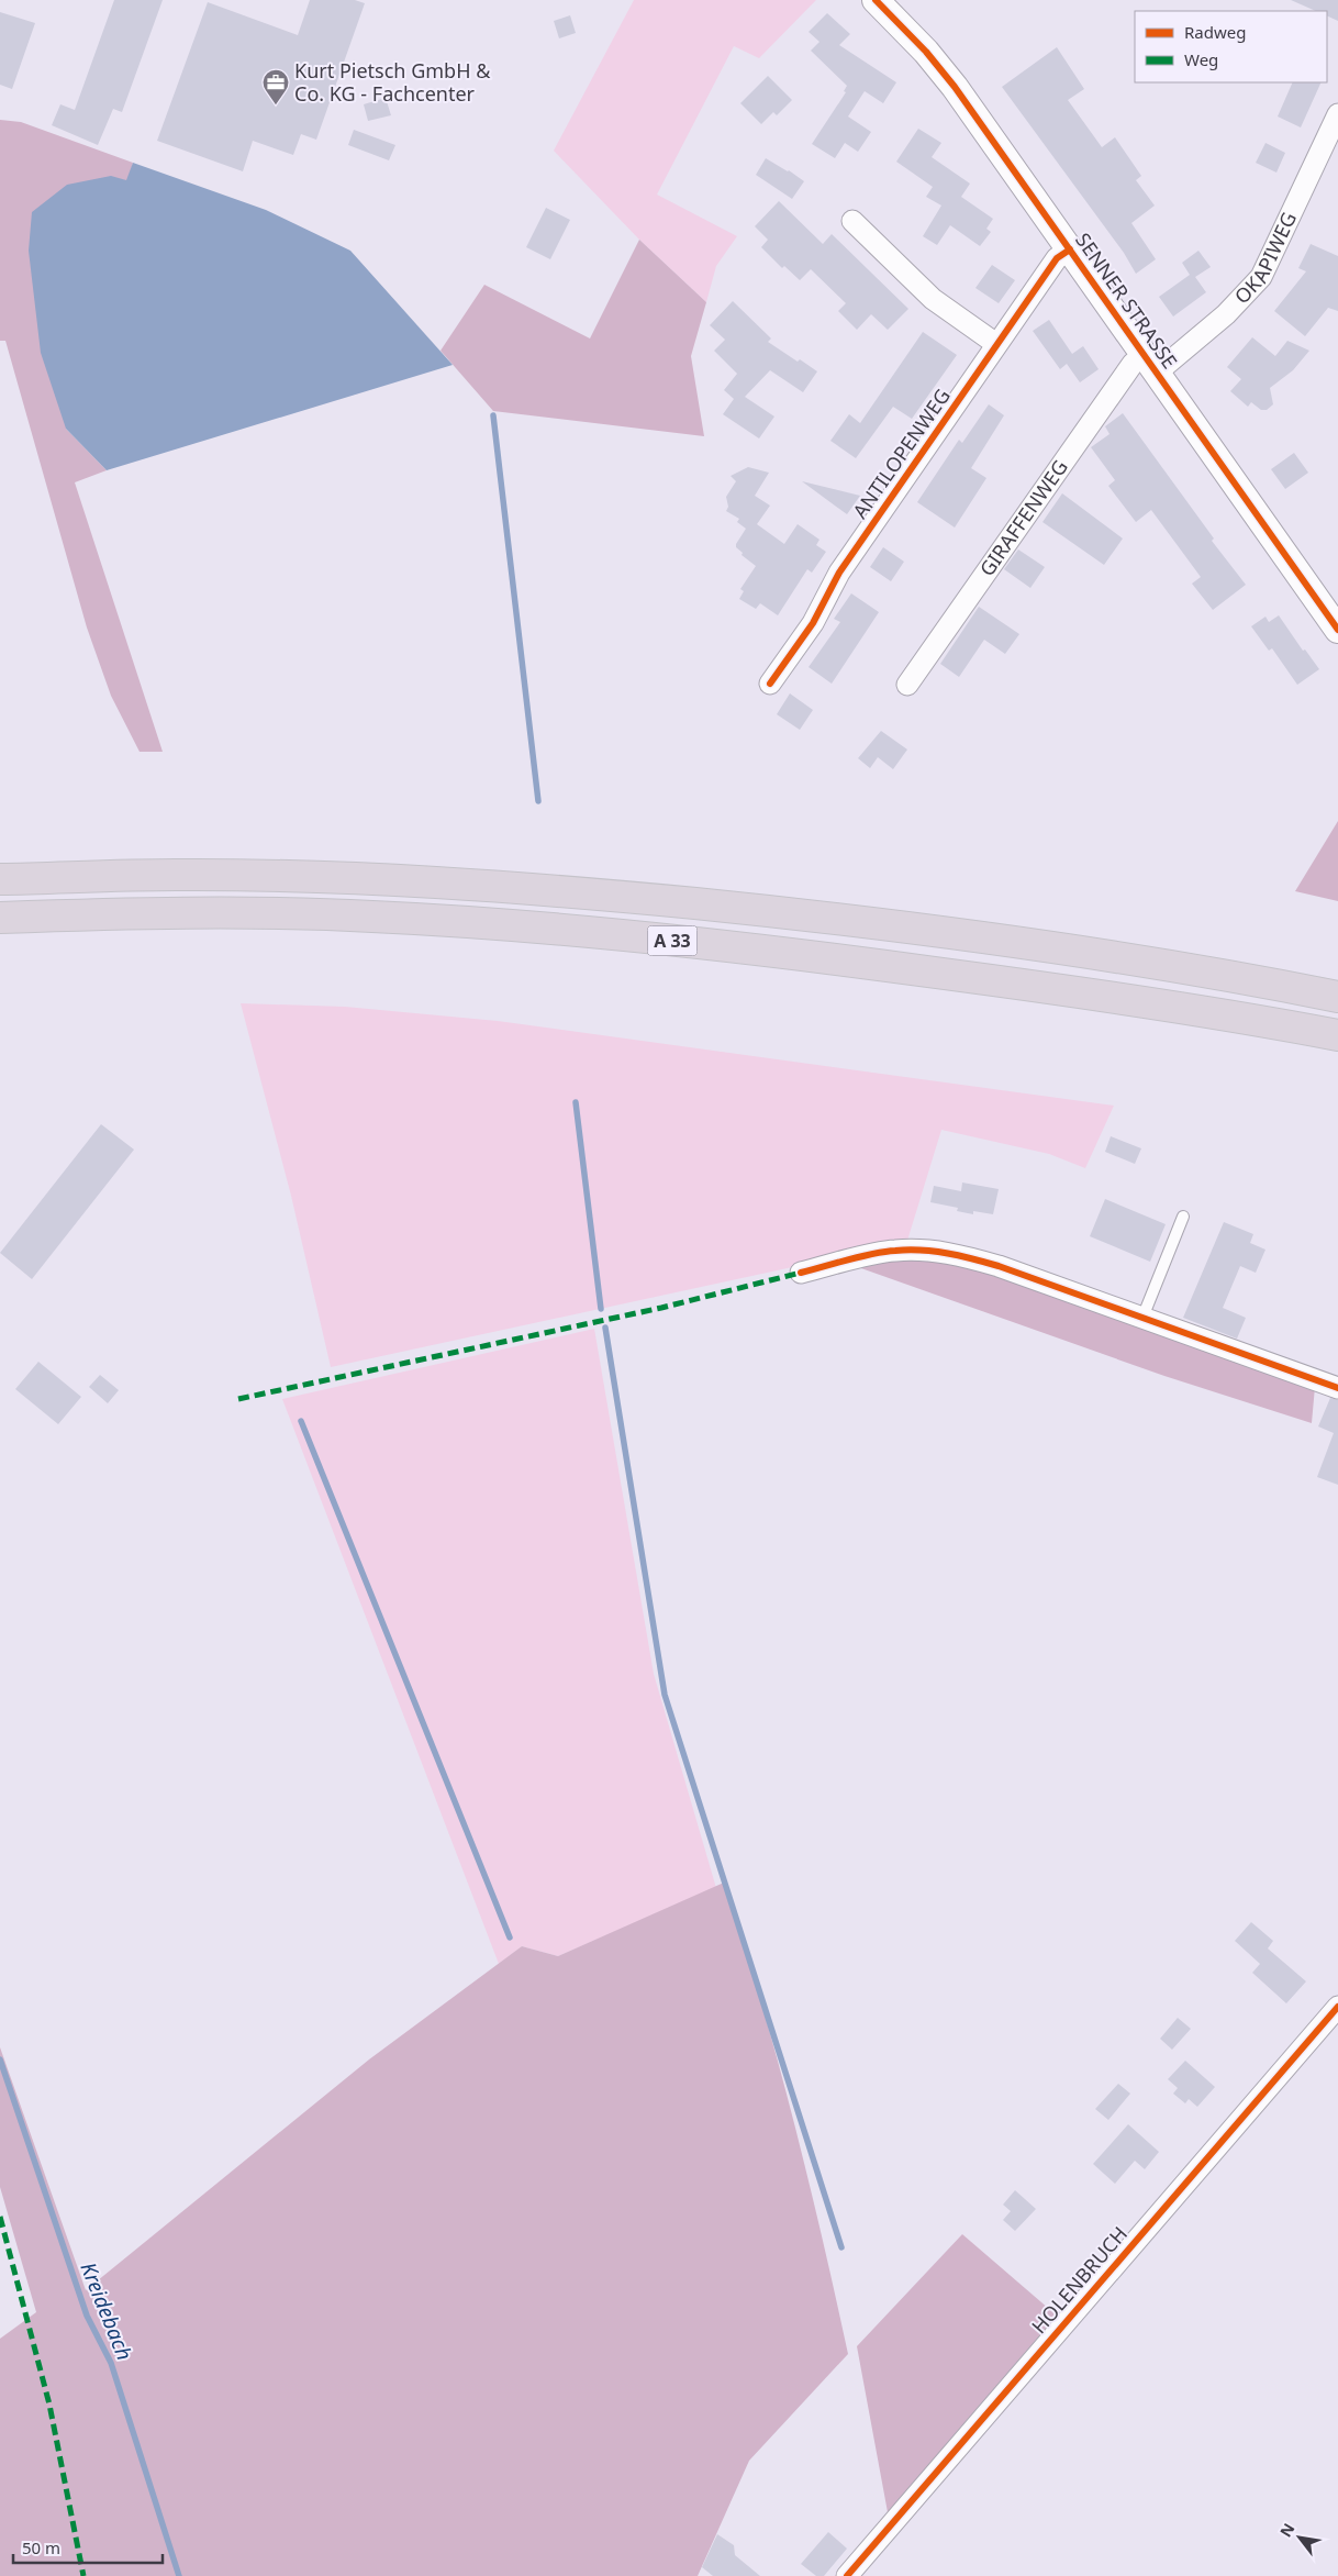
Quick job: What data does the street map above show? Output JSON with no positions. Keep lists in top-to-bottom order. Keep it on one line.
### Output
{"streets":{"highway":["A 33"],"street":["OKAPIWEG","SENNER STRASSE","ANTILOPENWEG","GIRAFFENWEG","HOLENBRUCH"]},"crossings":[["OKAPIWEG","SENNER STRASSE"],["OKAPIWEG","GIRAFFENWEG"],["SENNER STRASSE","ANTILOPENWEG"],["SENNER STRASSE","GIRAFFENWEG"]],"water":["Kreidebach"],"places":{"office":["Kurt Pietsch GmbH & Co. KG - Fachcenter"]},"legend":["Radweg","Weg"],"scale_bar":"50 m","north":"top left"}
